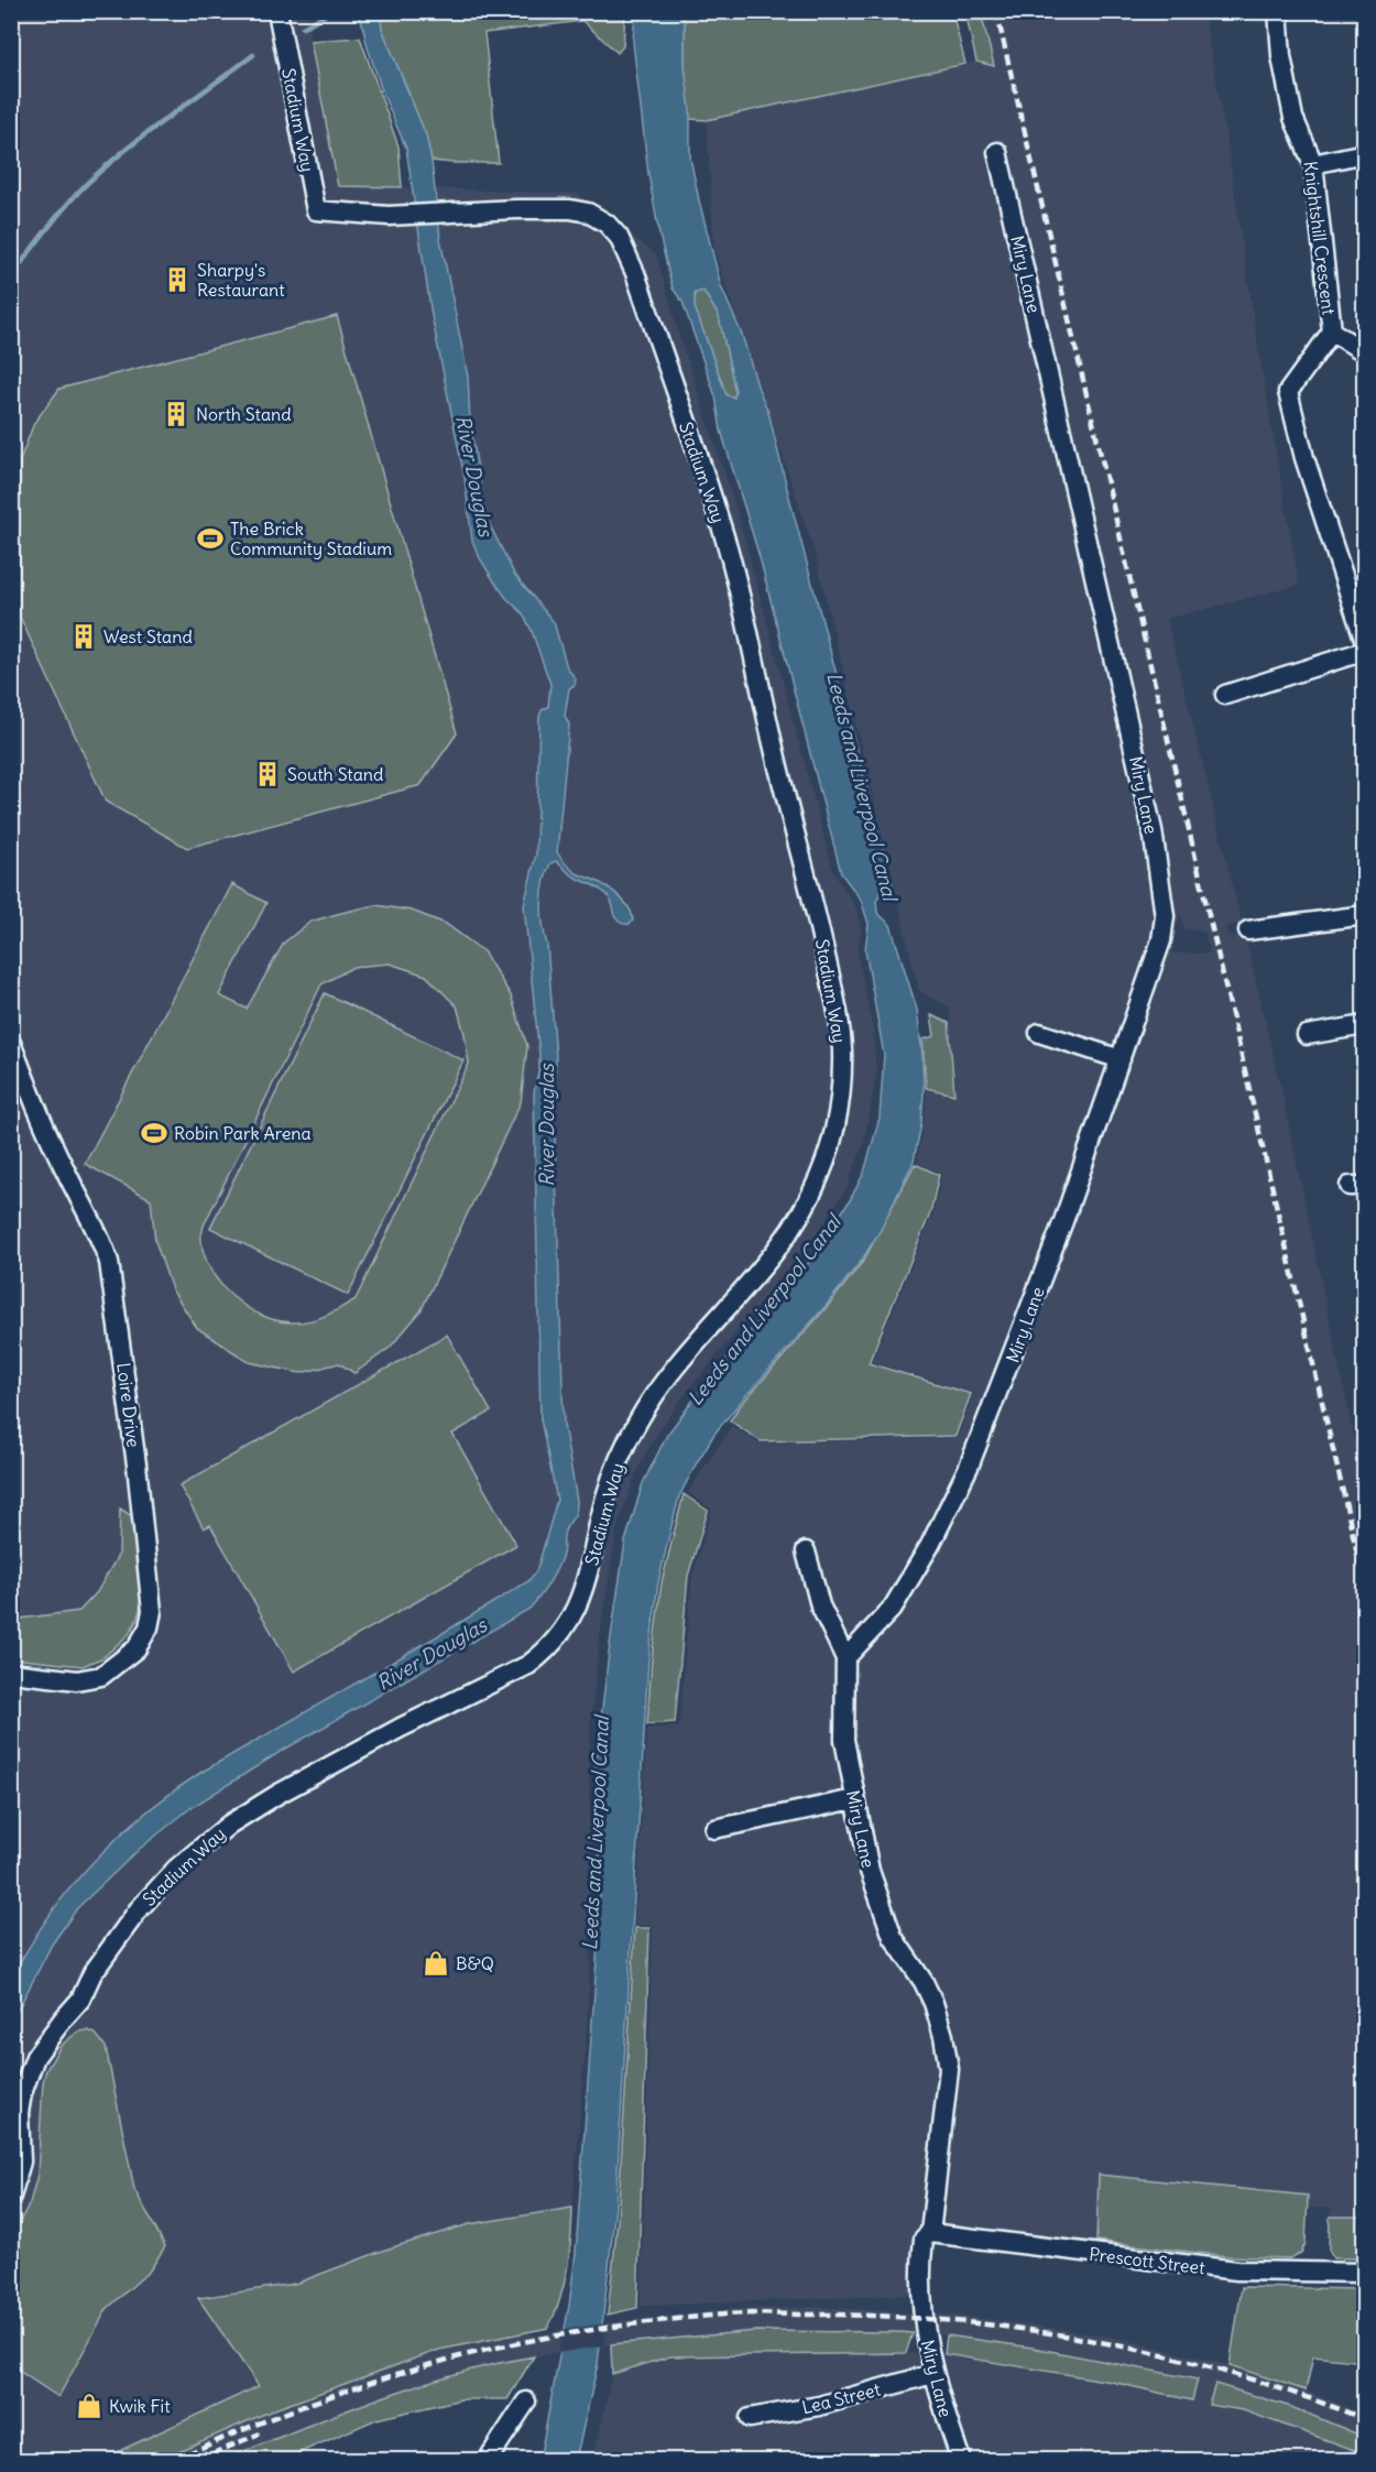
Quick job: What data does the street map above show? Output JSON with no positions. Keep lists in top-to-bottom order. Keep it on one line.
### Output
{"streets":{"street":["Stadium Way","Knightshill Crescent","Miry Lane","Loire Drive","Prescott Street","Lea Street"]},"crossings":[["Miry Lane","Prescott Street"],["Miry Lane","Lea Street"]],"water":["River Douglas","Leeds and Liverpool Canal"],"places":{"building":["Sharpy's Restaurant","North Stand","West Stand","South Stand"],"sports":["The Brick Community Stadium","Robin Park Arena"],"shop":["B&Q","Kwik Fit"]}}
